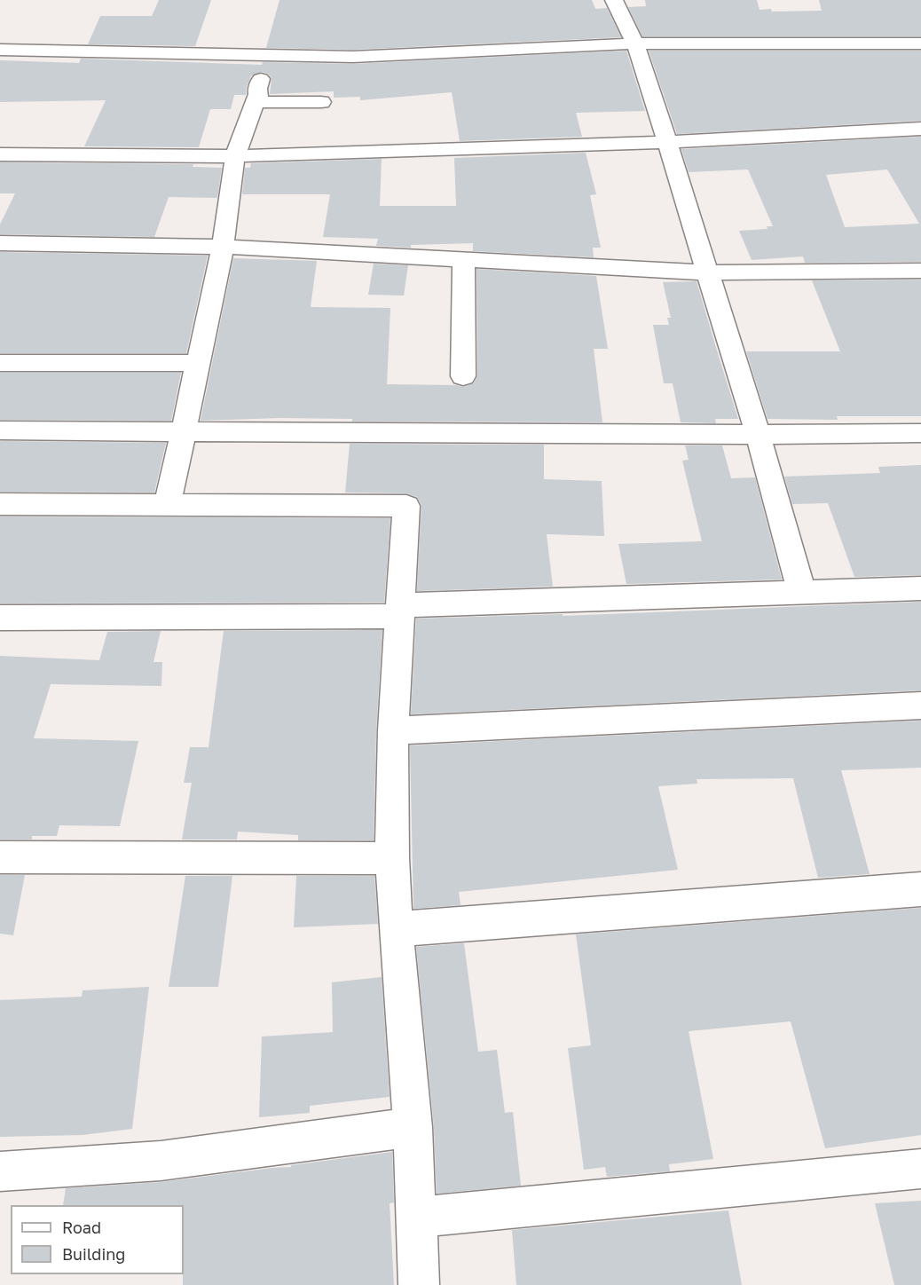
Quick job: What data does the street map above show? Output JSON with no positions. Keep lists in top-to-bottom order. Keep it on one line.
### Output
{"legend":["Road","Building"]}
